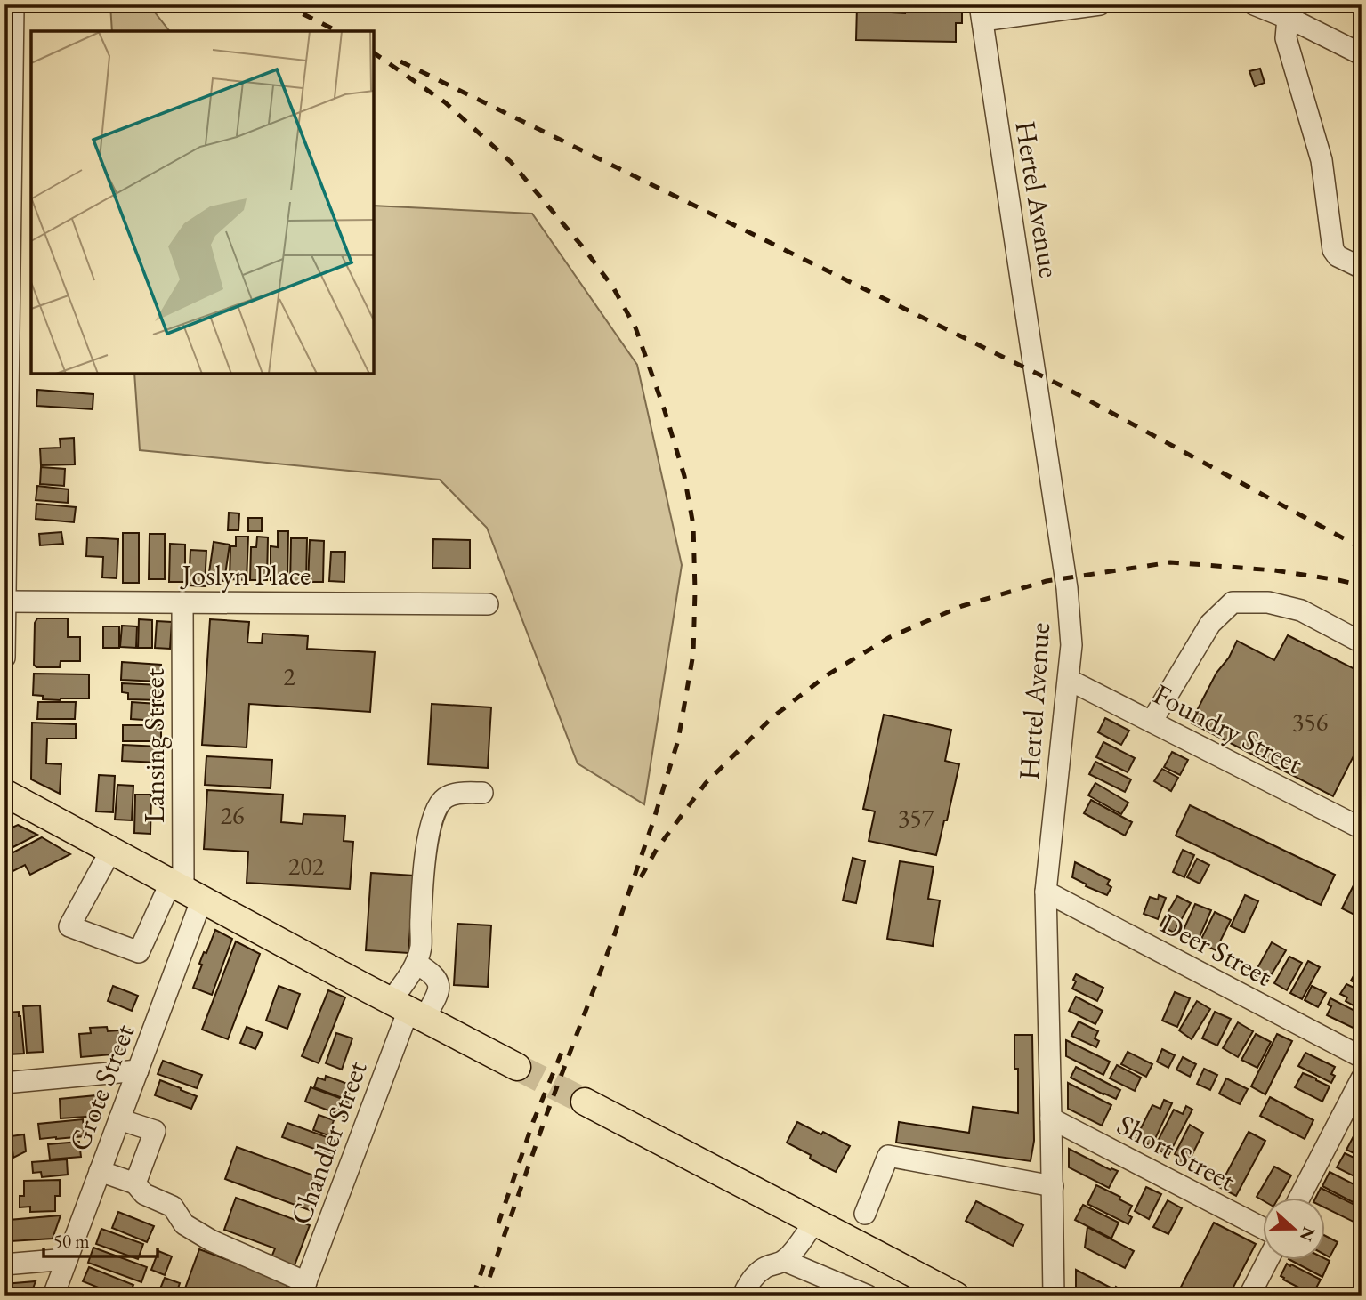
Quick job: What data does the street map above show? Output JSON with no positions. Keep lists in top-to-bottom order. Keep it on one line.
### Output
{"streets":{"street":["Hertel Avenue","Joslyn Place","Foundry Street","Lansing Street","Deer Street","Grote Street","Chandler Street","Short Street"]},"crossings":[["Hertel Avenue","Foundry Street"],["Hertel Avenue","Deer Street"],["Hertel Avenue","Short Street"],["Joslyn Place","Lansing Street"],["Lansing Street","Grote Street"]],"house_numbers":["2","356","26","357","202"],"scale_bar":"50 m","north":"right"}
